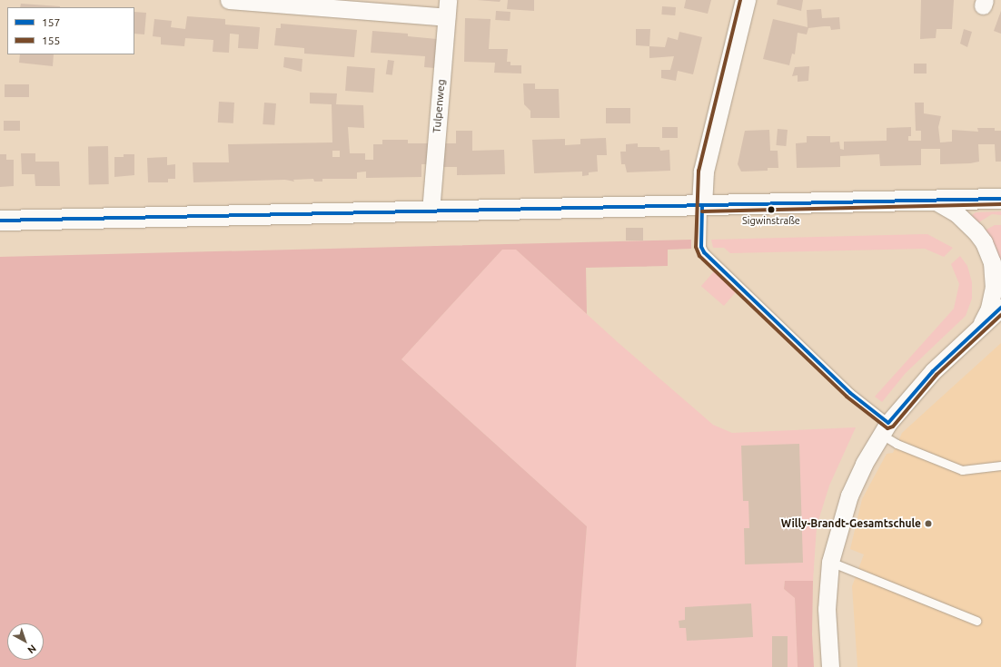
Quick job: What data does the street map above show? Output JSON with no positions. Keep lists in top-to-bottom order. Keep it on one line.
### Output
{"streets":{"street":["Tulpenweg"]},"places":["Sigwinstraße","Willy-Brandt-Gesamtschule"],"lines":["transit line 155","transit line 157"],"legend":["157","155"],"north":"bottom right"}
